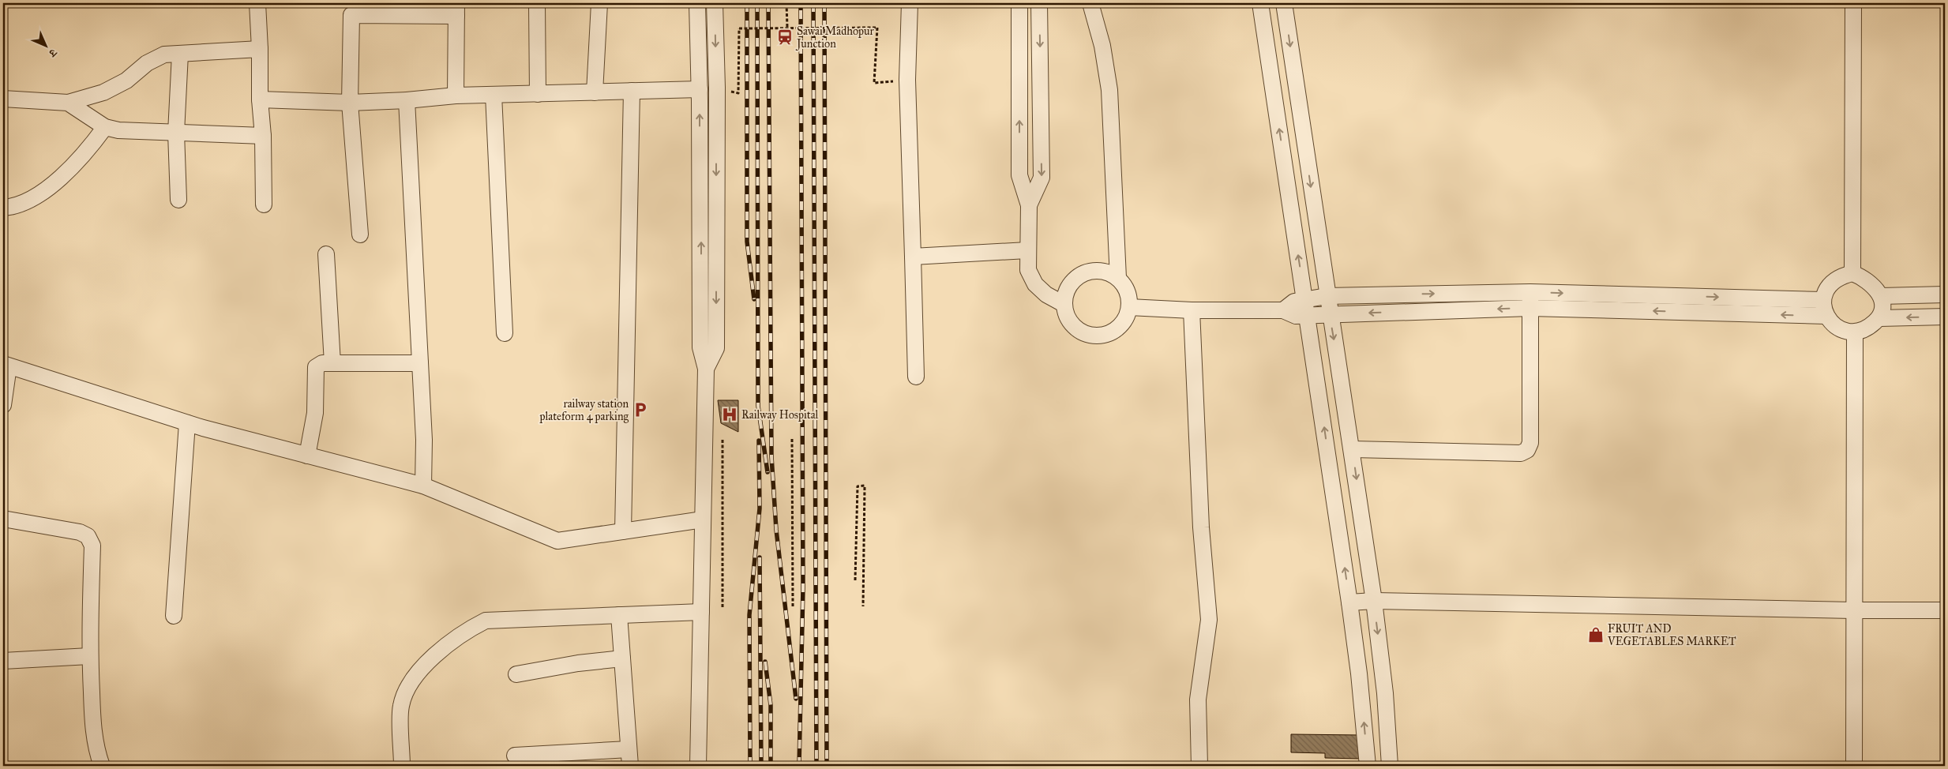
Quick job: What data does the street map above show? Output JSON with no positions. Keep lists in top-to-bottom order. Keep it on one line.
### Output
{"places":{"station":["Sawai Madhopur Junction"],"parking":["railway station plateform 4 parking"],"hospital":["Railway Hospital"],"shop":["FRUIT AND VEGETABLES MARKET"]},"north":"bottom right"}
